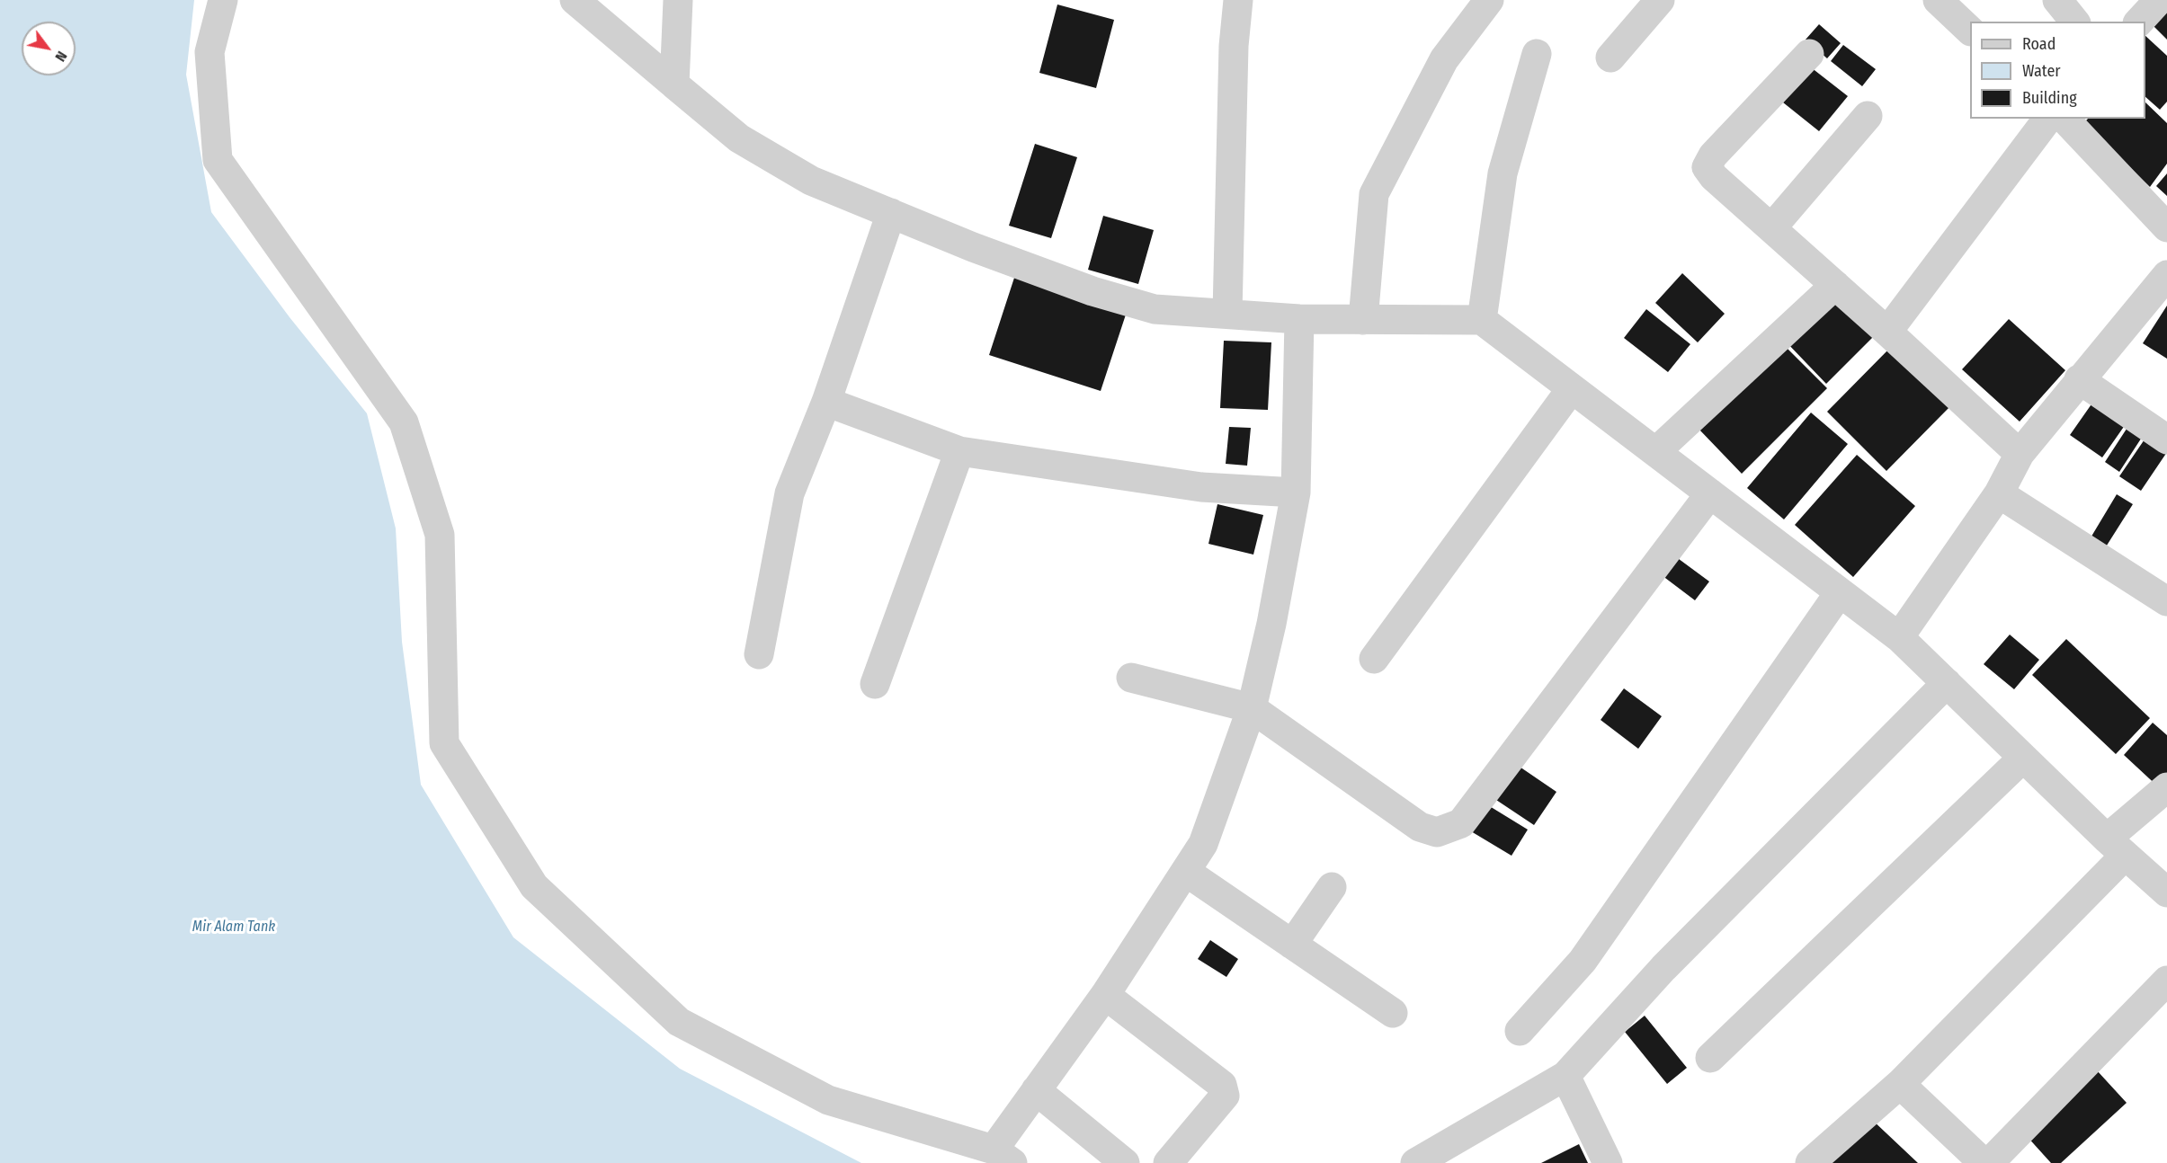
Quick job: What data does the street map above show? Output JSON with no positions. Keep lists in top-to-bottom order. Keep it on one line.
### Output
{"water":["Mir Alam Tank"],"legend":["Road","Water","Building"],"north":"bottom right"}
